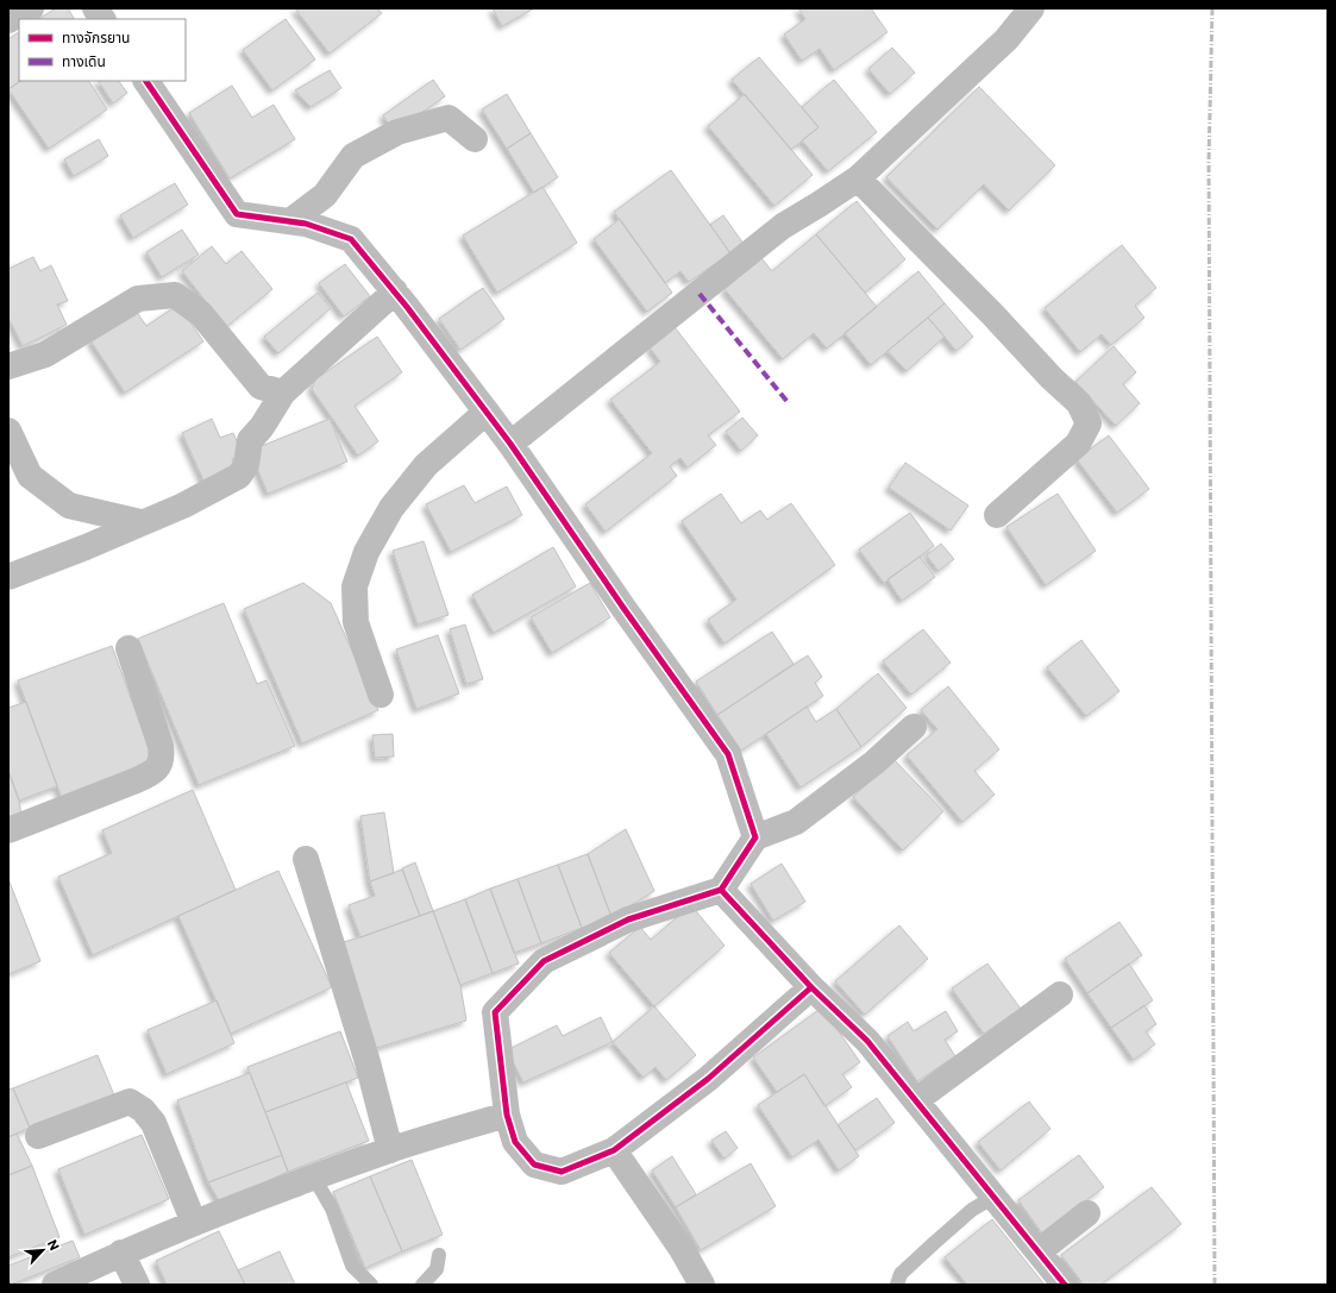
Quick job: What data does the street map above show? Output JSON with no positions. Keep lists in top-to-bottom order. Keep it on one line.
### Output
{"legend":["ทางจักรยาน","ทางเดิน"],"north":"top right"}
